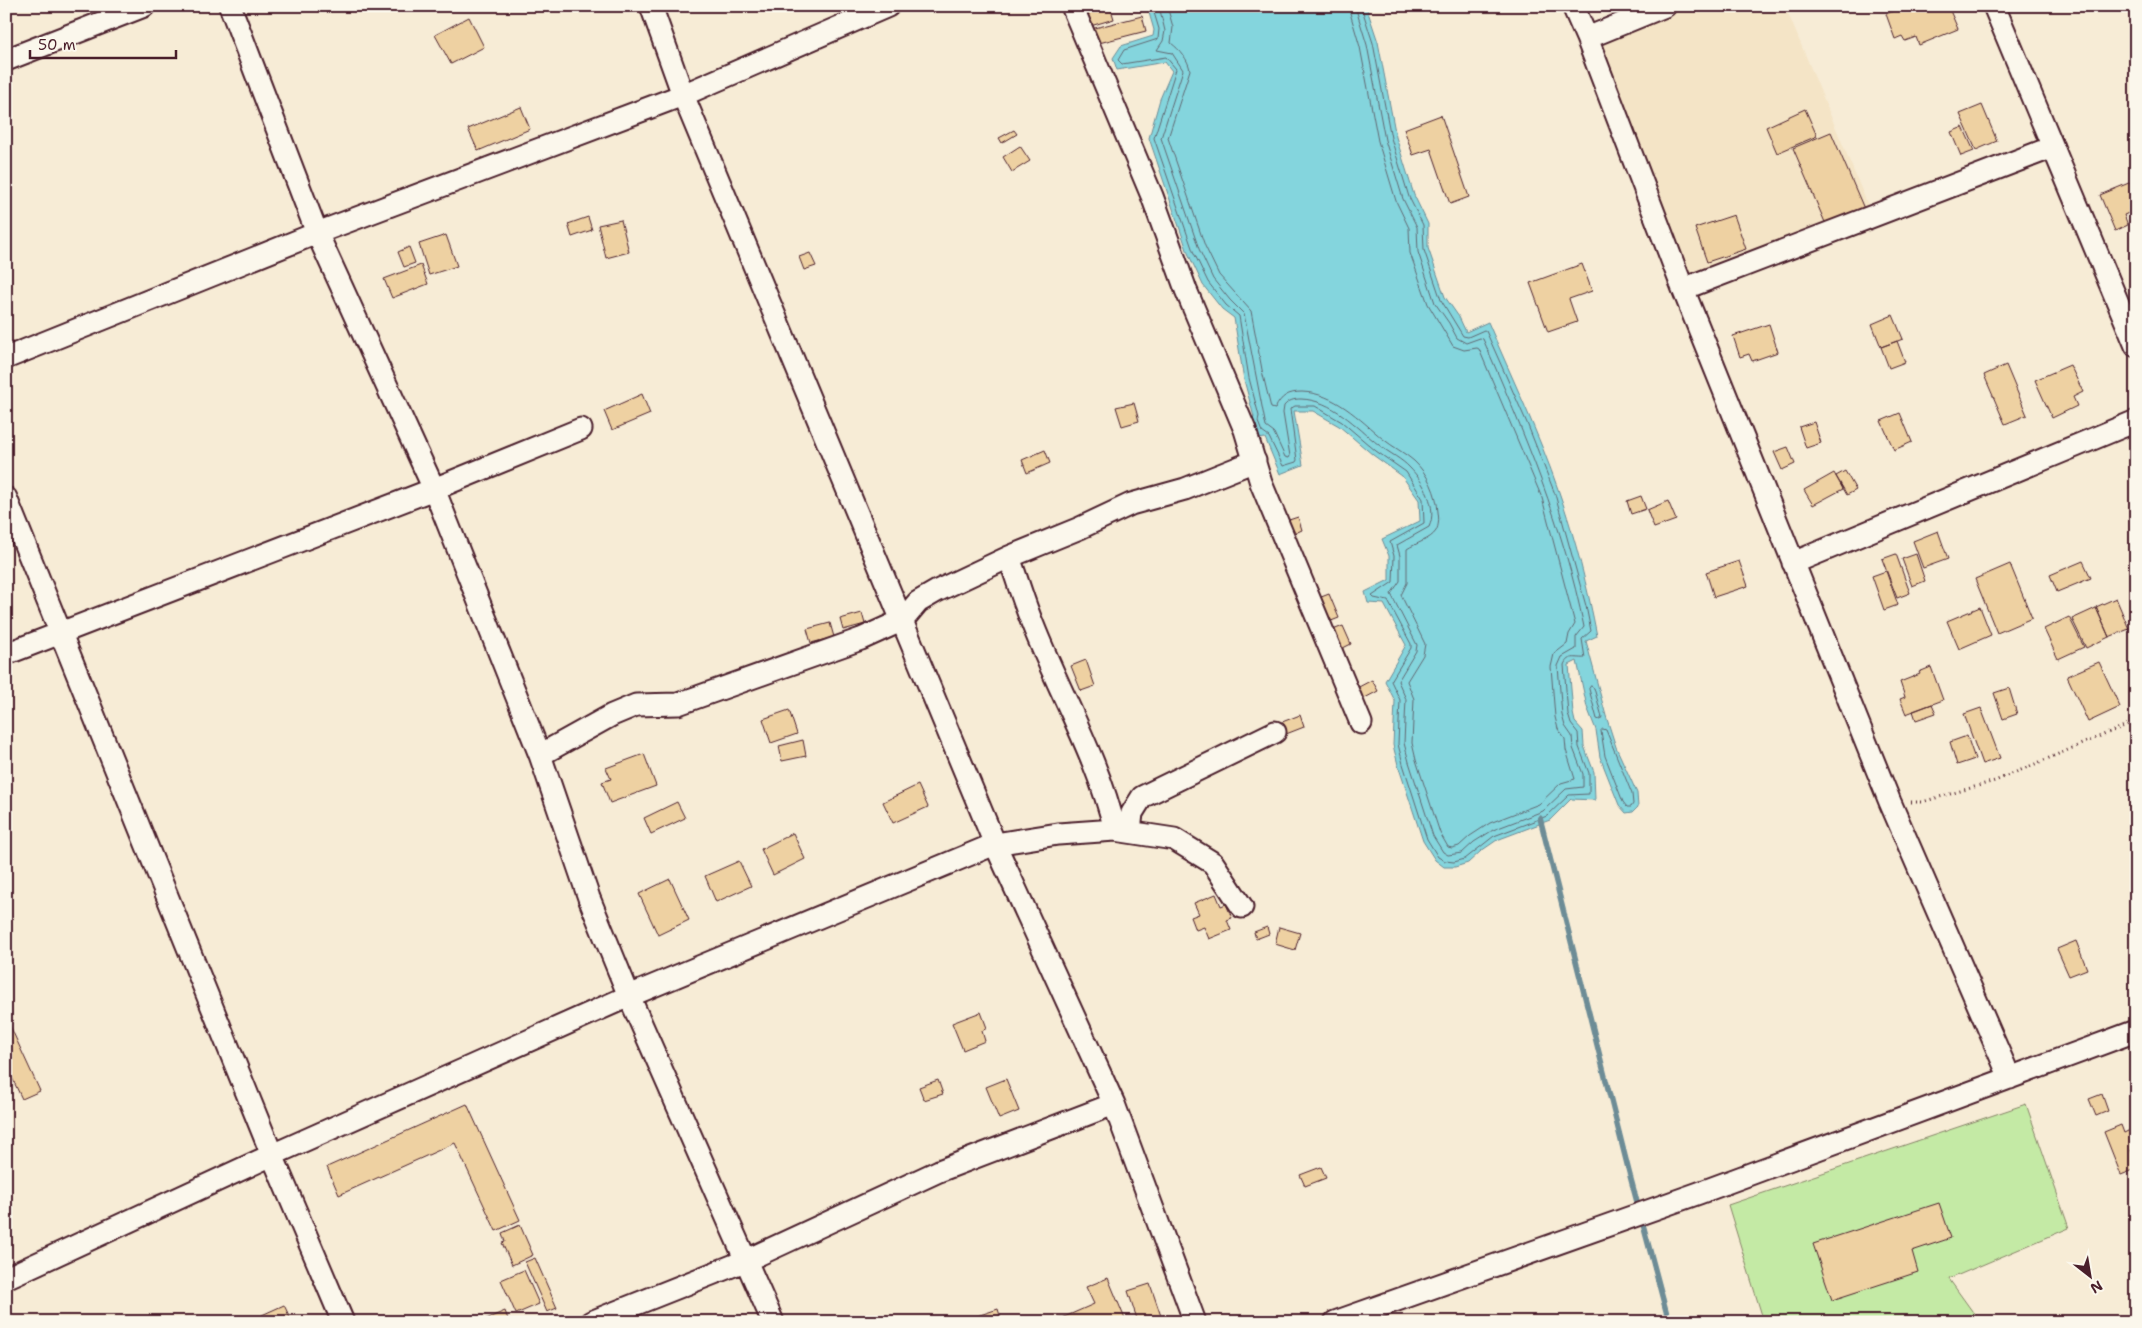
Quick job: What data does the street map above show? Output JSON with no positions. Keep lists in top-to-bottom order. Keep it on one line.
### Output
{"scale_bar":"50 m","north":"bottom right"}
